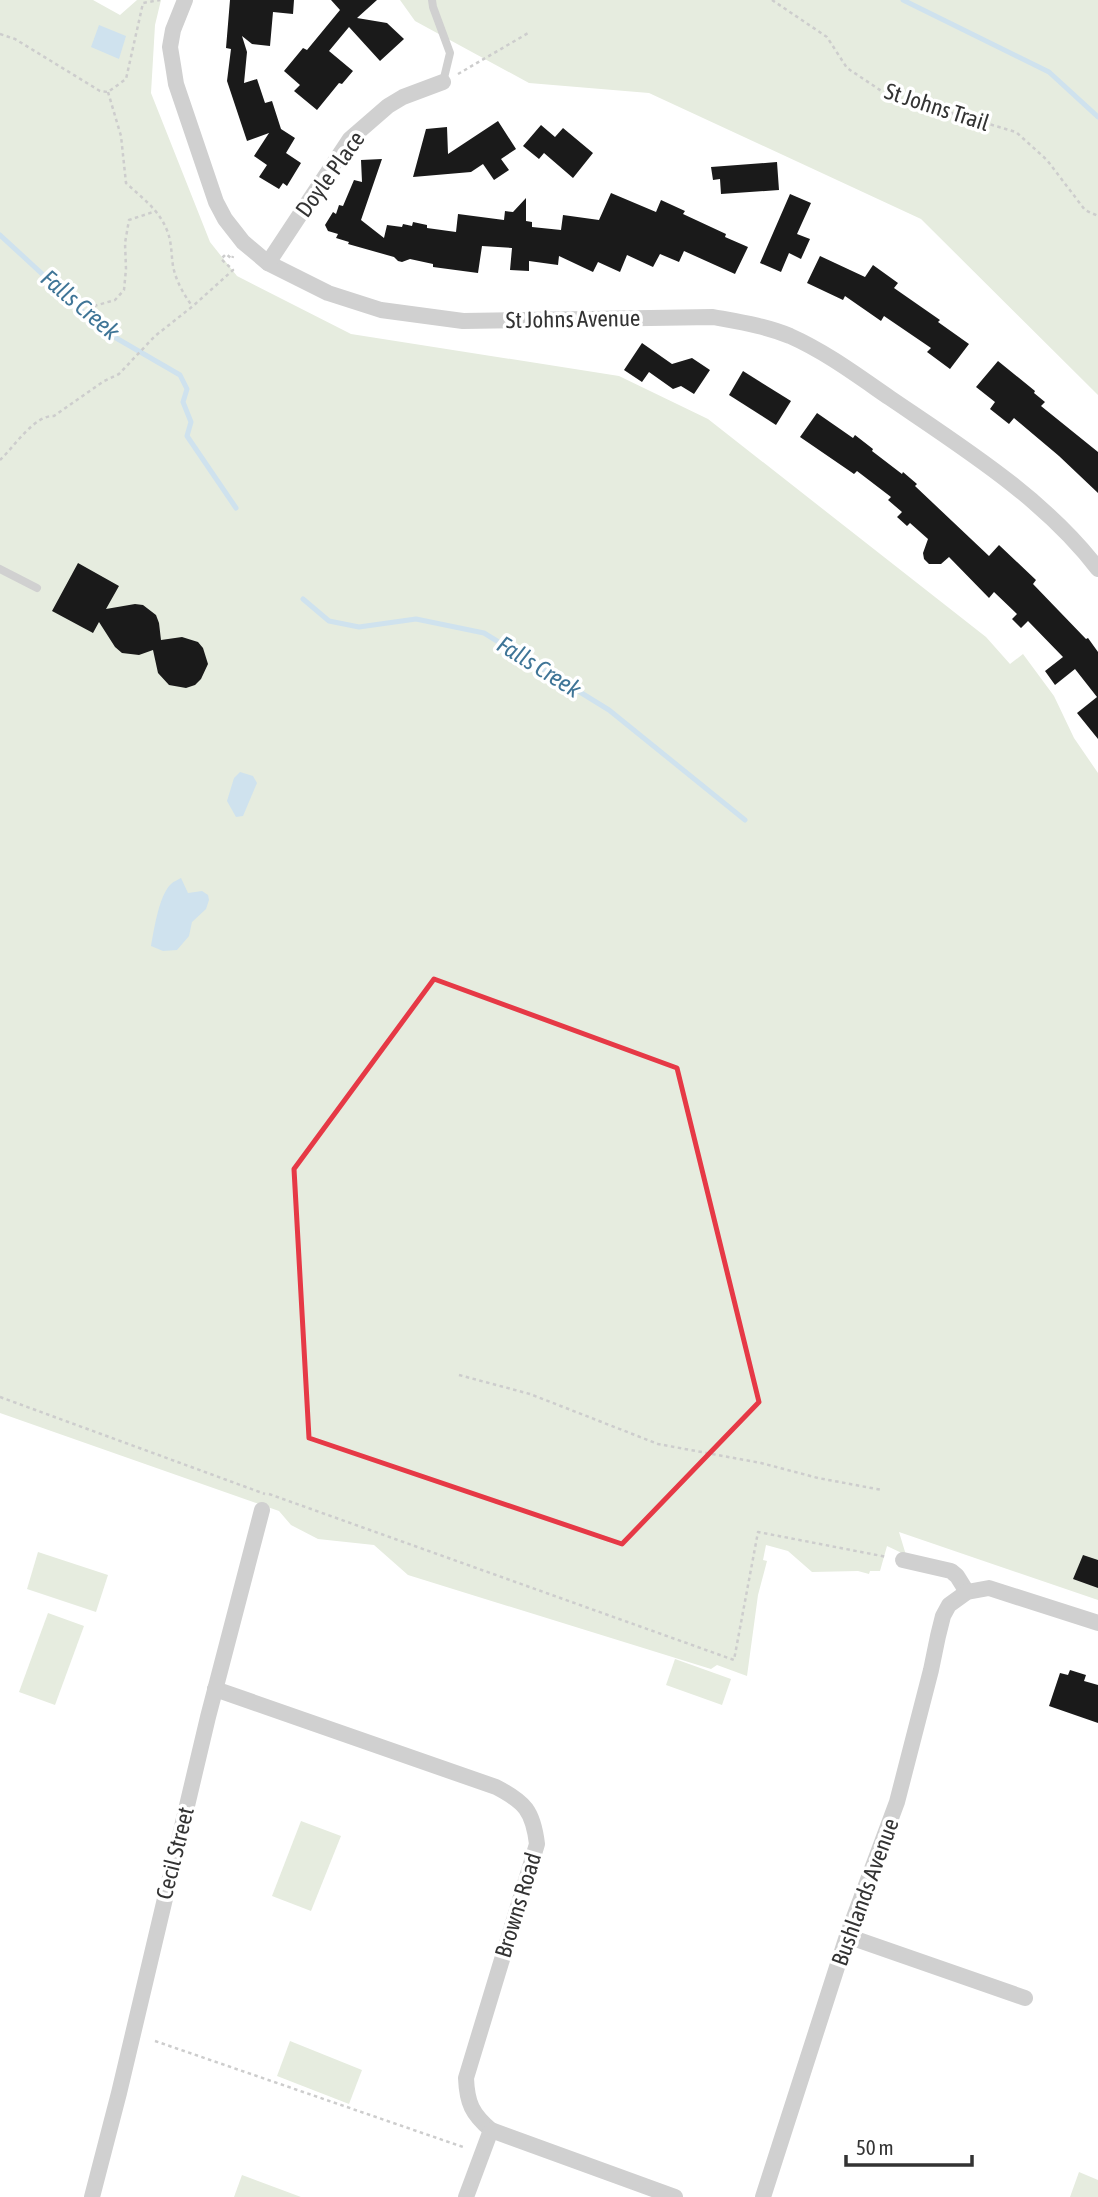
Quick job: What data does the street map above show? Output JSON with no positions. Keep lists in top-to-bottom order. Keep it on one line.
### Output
{"streets":{"street":["Doyle Place","St Johns Avenue","Cecil Street","Bushlands Avenue","Browns Road"],"path":["St Johns Trail"]},"crossings":[["Doyle Place","St Johns Avenue"],["Cecil Street","Browns Road"]],"water":["Falls Creek"],"scale_bar":"50 m"}
